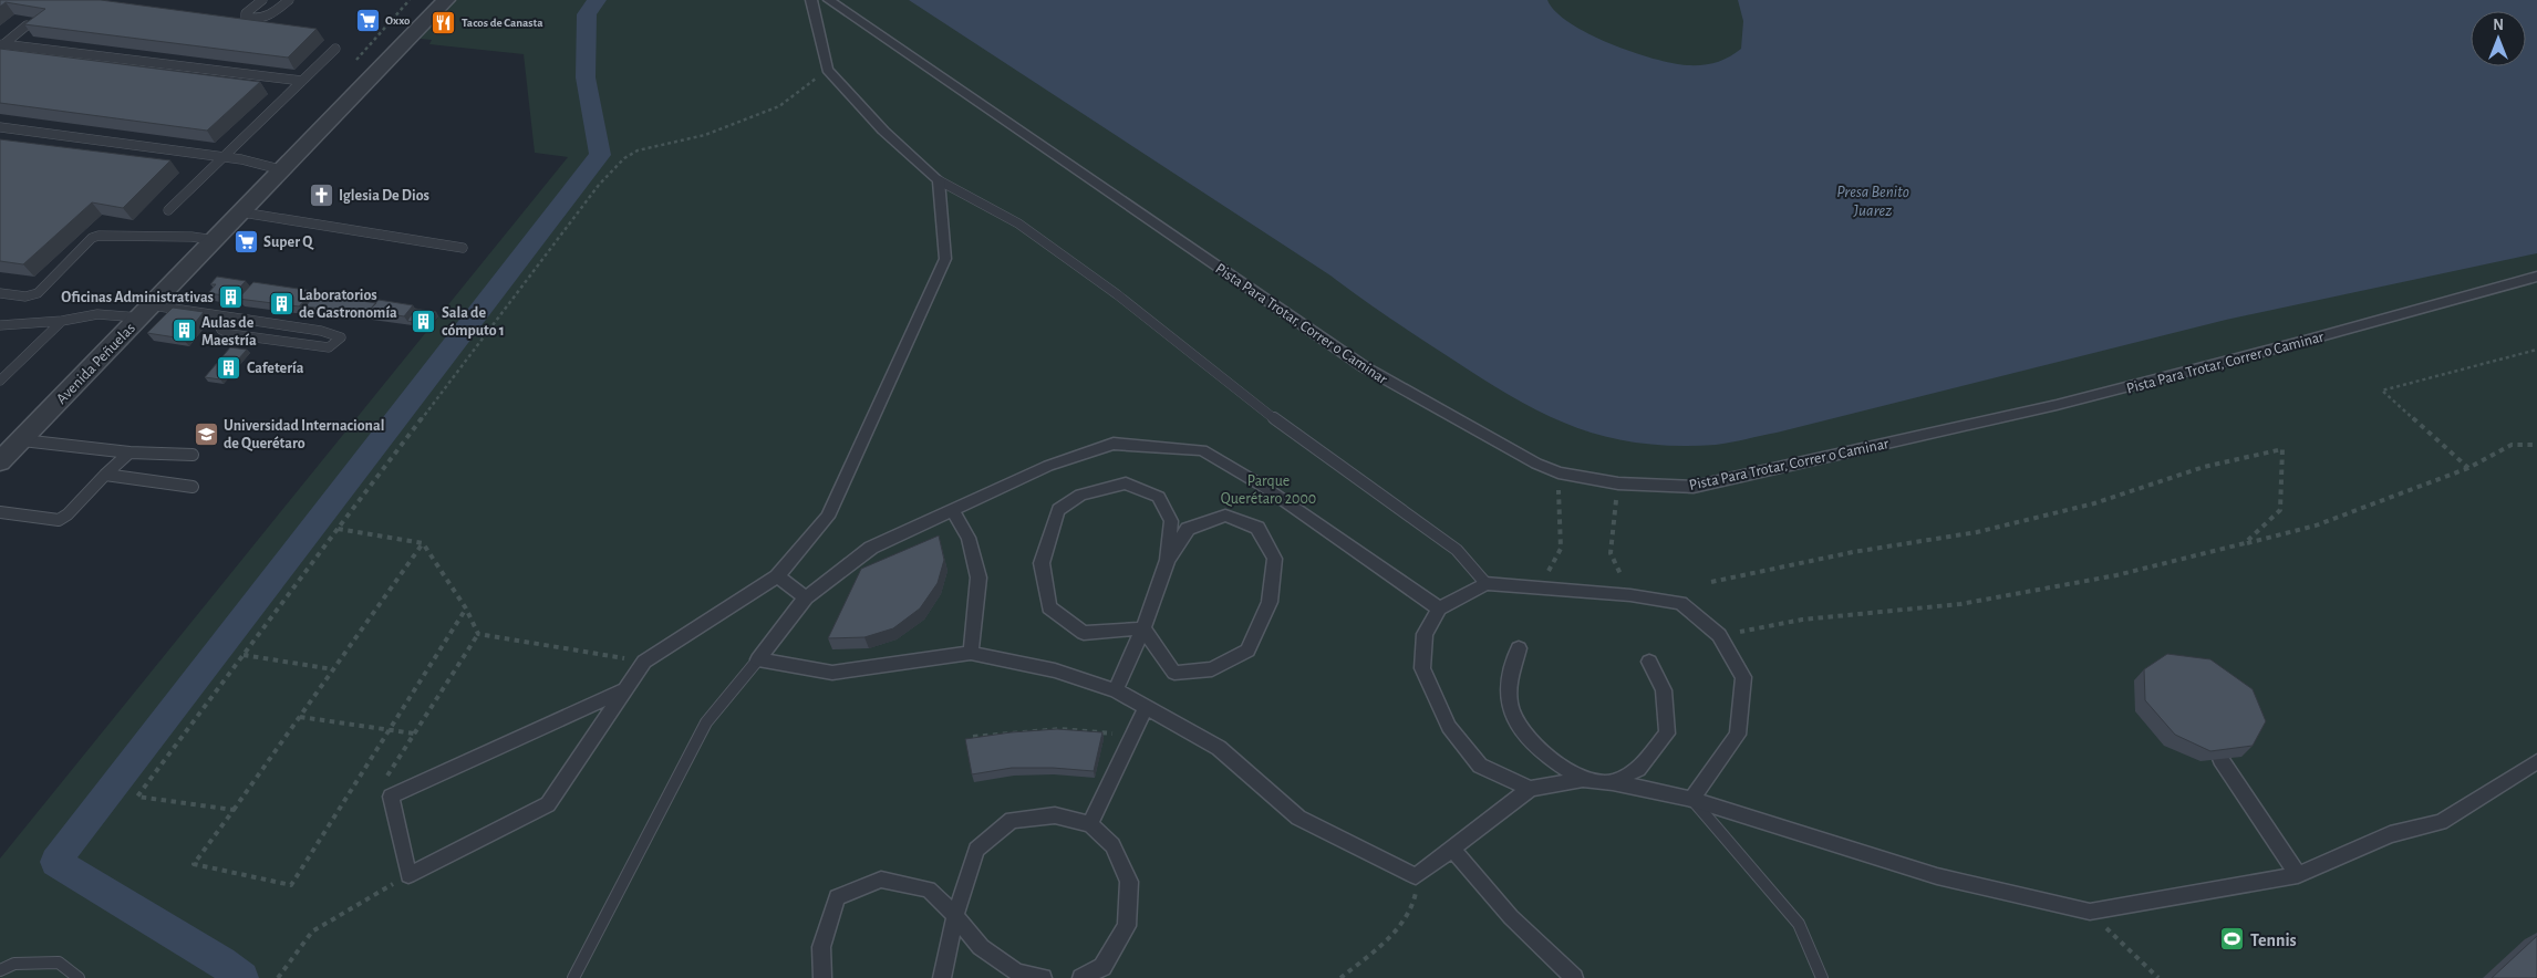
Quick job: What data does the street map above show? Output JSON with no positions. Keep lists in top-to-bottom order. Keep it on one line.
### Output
{"streets":{"street":["Pista Para Trotar, Correr o Caminar","Avenida Peñuelas"]},"water":["Presa Benito Juarez"],"parks":["Parque Querétaro 2000"],"places":{"supermarket":["Oxxo","Super Q"],"restaurant":["Tacos de Canasta"],"church":["Iglesia De Dios"],"building":["Oficinas Administrativas","Laboratorios de Gastronomía","Sala de cómputo 1","Aulas de Maestría","Cafetería"],"school or university":["Universidad Internacional de Querétaro"],"sports":["Tennis"]},"north":"top"}
